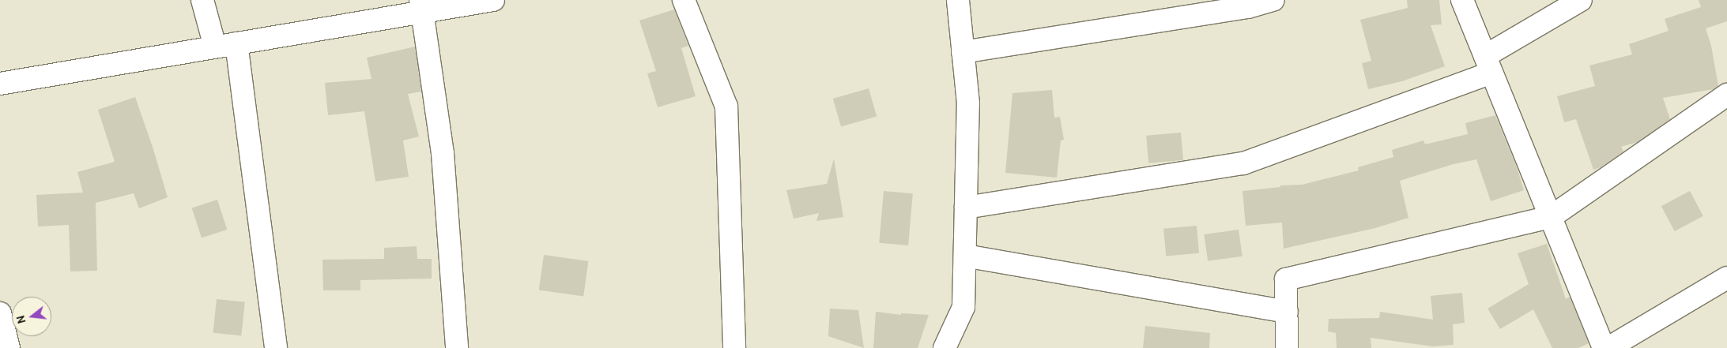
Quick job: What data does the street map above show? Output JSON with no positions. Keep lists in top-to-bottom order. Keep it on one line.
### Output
{"north":"left"}
